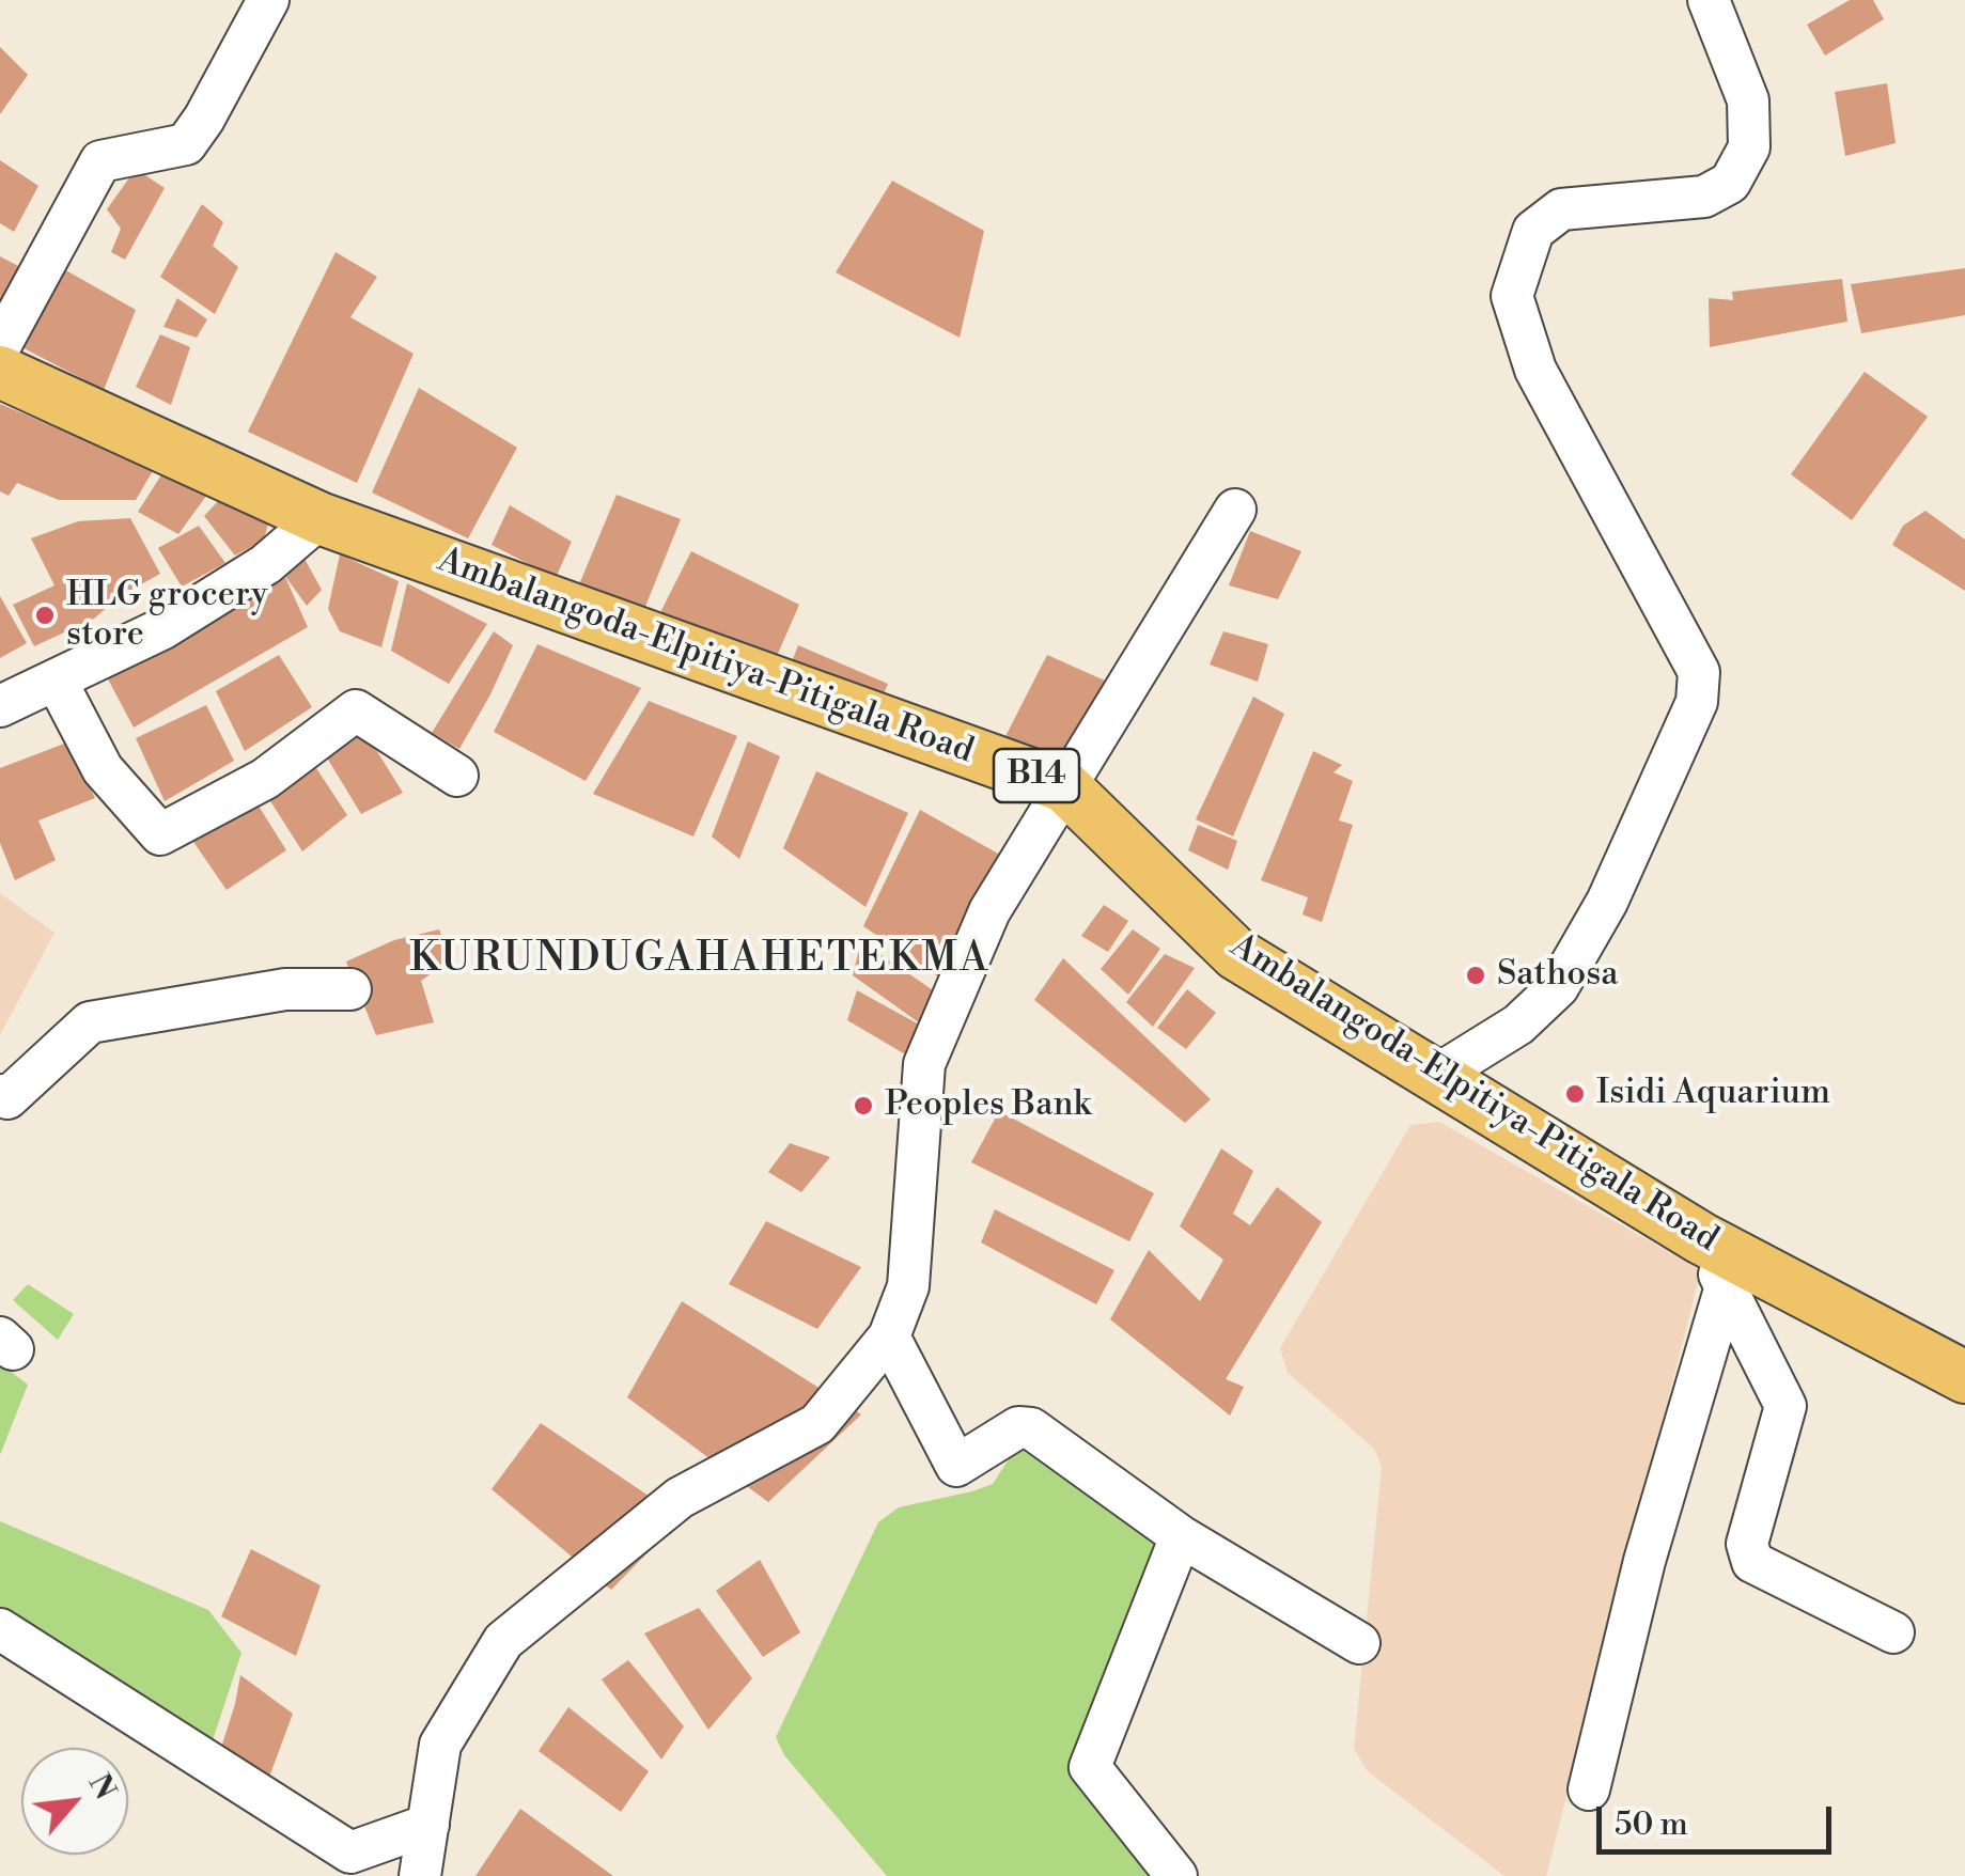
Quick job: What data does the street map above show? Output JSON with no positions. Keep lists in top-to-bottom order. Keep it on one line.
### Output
{"streets":{"main road":["Ambalangoda-Elpitiya-Pitigala Road","B14"]},"districts":["KURUNDUGAHAHETEKMA"],"places":["HLG grocery store","Sathosa","Isidi Aquarium","Peoples Bank"],"scale_bar":"50 m","north":"top right"}
